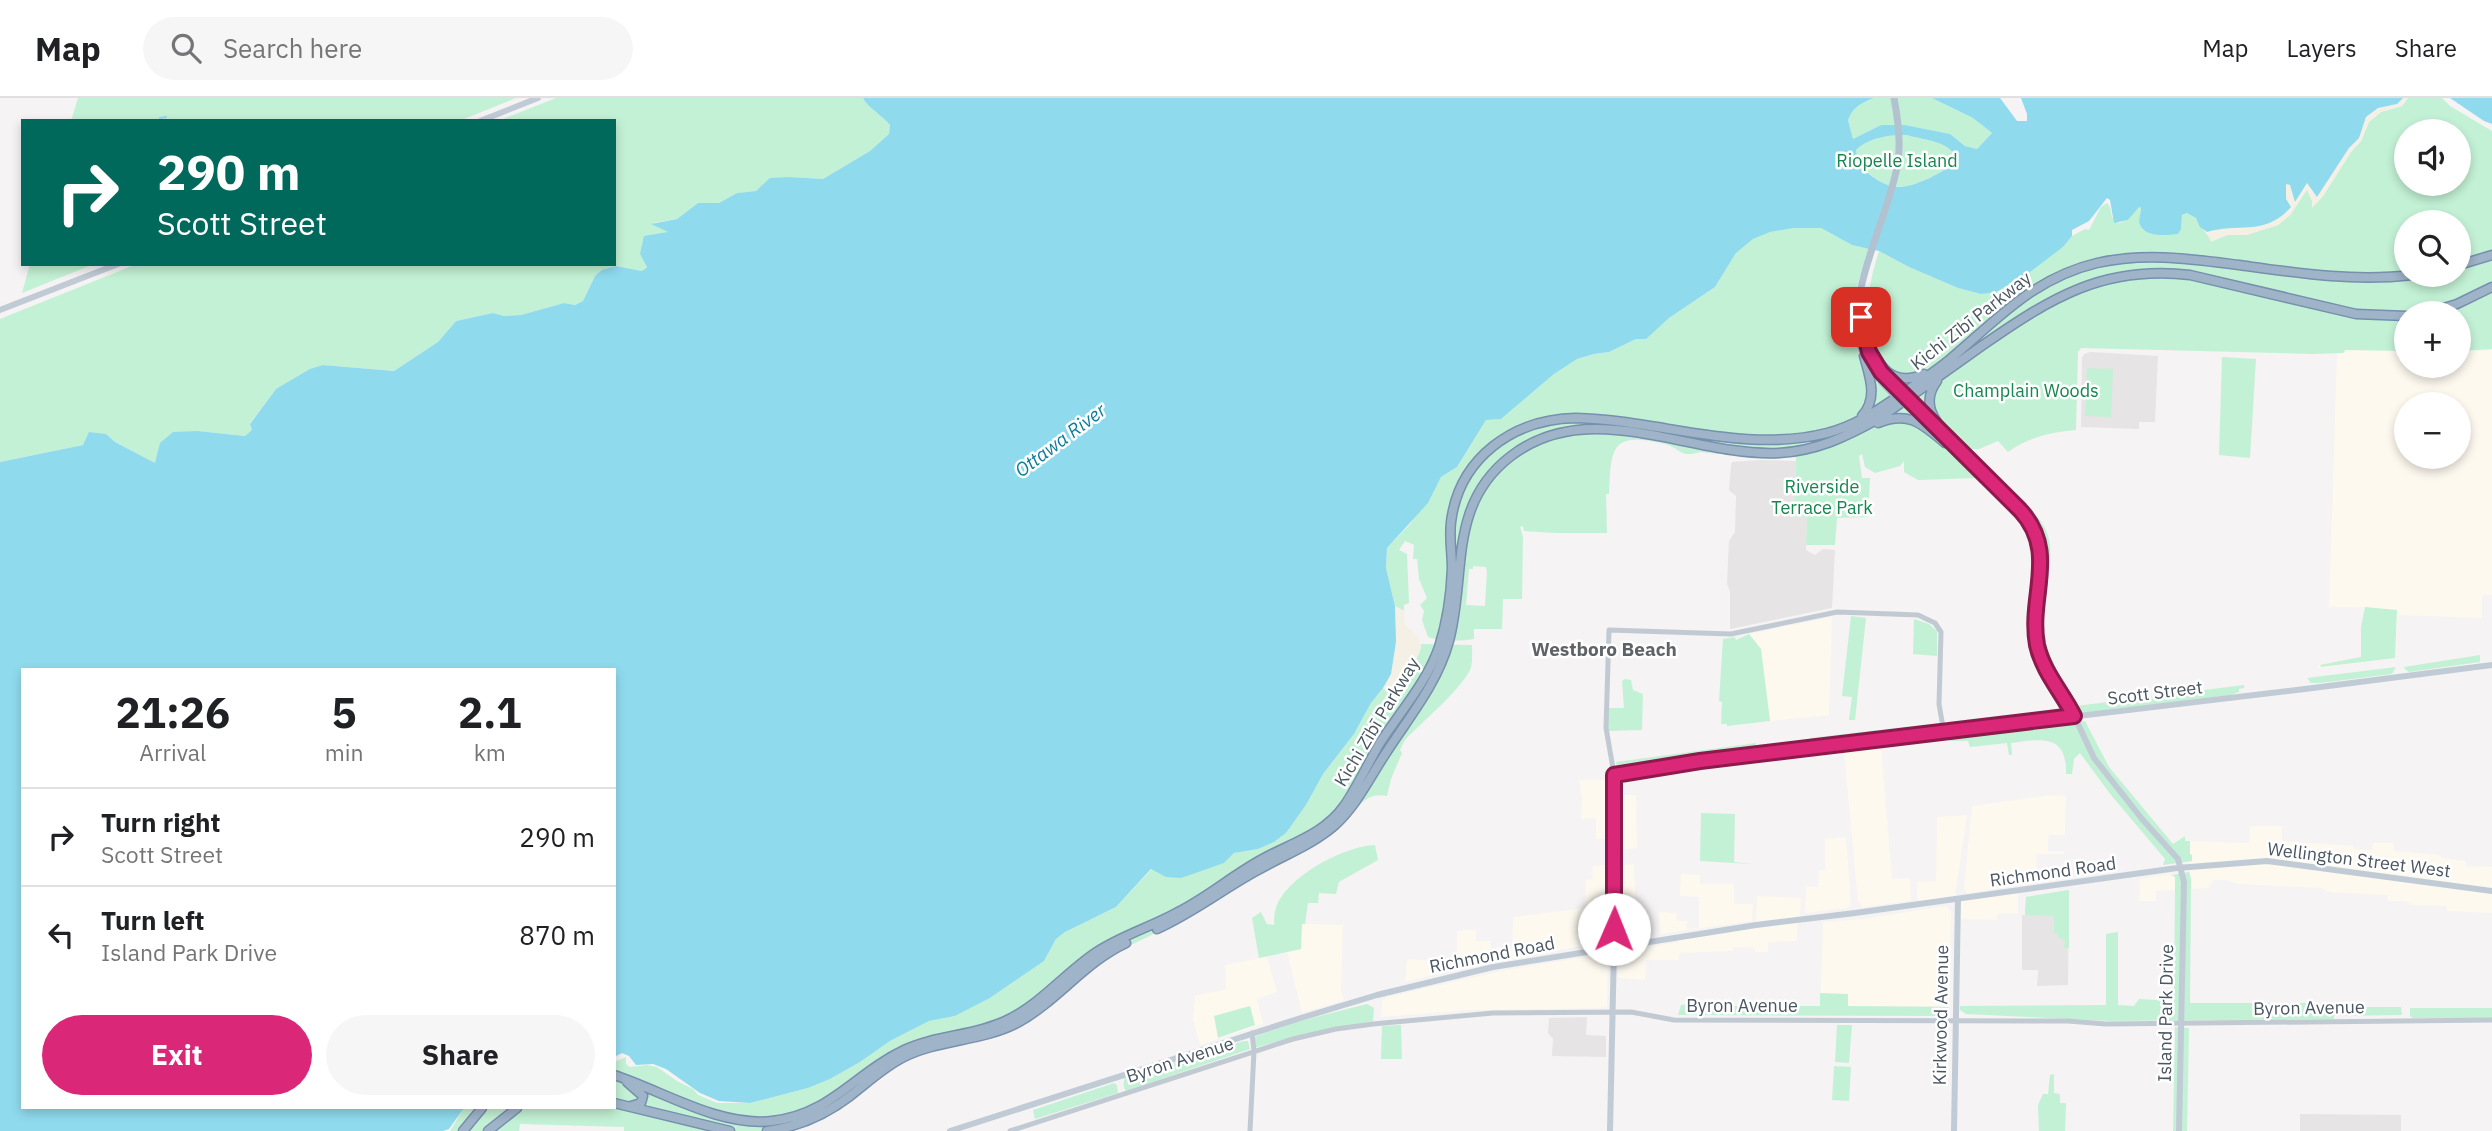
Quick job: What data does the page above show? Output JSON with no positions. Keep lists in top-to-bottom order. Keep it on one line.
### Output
{"streets":{"highway":["Kichi Zībī Parkway"],"main road":["Scott Street","Wellington Street West","Richmond Road","Island Park Drive","Kirkwood Avenue"],"street":["Byron Avenue"]},"crossings":[["Kichi Zībī Parkway","Island Park Drive"],["Scott Street","Island Park Drive"],["Wellington Street West","Richmond Road"],["Wellington Street West","Island Park Drive"],["Richmond Road","Island Park Drive"],["Richmond Road","Kirkwood Avenue"],["Byron Avenue","Island Park Drive"],["Byron Avenue","Kirkwood Avenue"]],"districts":["Westboro Beach"],"water":["Ottawa River"],"parks":["Riopelle Island","Champlain Woods","Riverside Terrace Park"],"page":{"header":"Map","search":"Search here","nav":["Map","Layers","Share"],"map_buttons":["+","−"],"turn":["290 m","Scott Street"],"eta":["21:26","Arrival","5","min","2.1","km"],"list":[{"name":"Turn right","note":"Scott Street","value":"290 m"},{"name":"Turn left","note":"Island Park Drive","value":"870 m"}],"buttons":["Exit","Share"]}}
